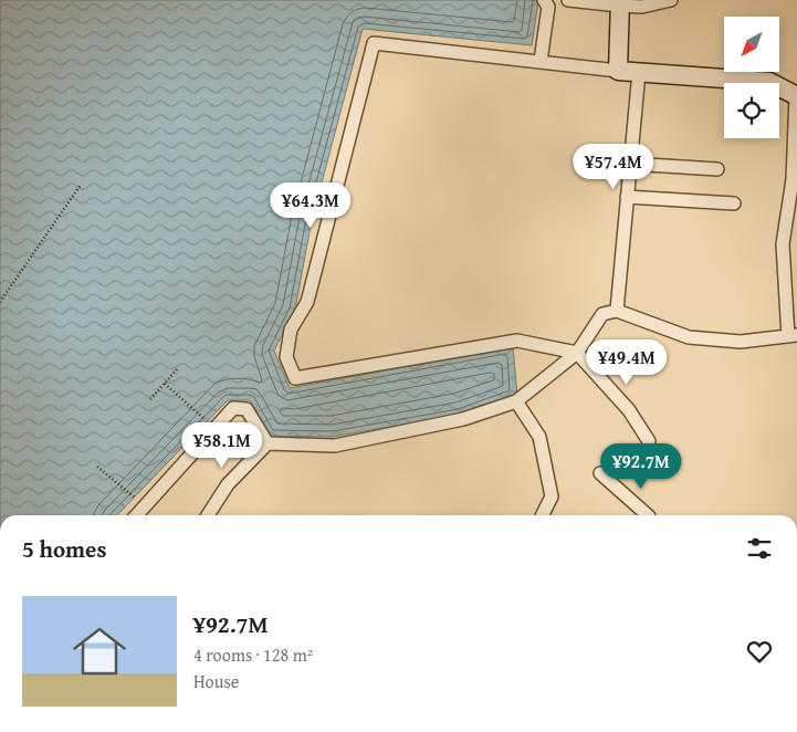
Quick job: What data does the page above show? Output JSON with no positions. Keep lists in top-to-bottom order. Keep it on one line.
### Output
{"north":"bottom left","page":{"price":["¥57.4M","¥64.3M","¥49.4M","¥58.1M","¥92.7M"],"heading":"5 homes","list":[{"name":"¥92.7M","note":"4 rooms · 128 m² · House"}]}}
